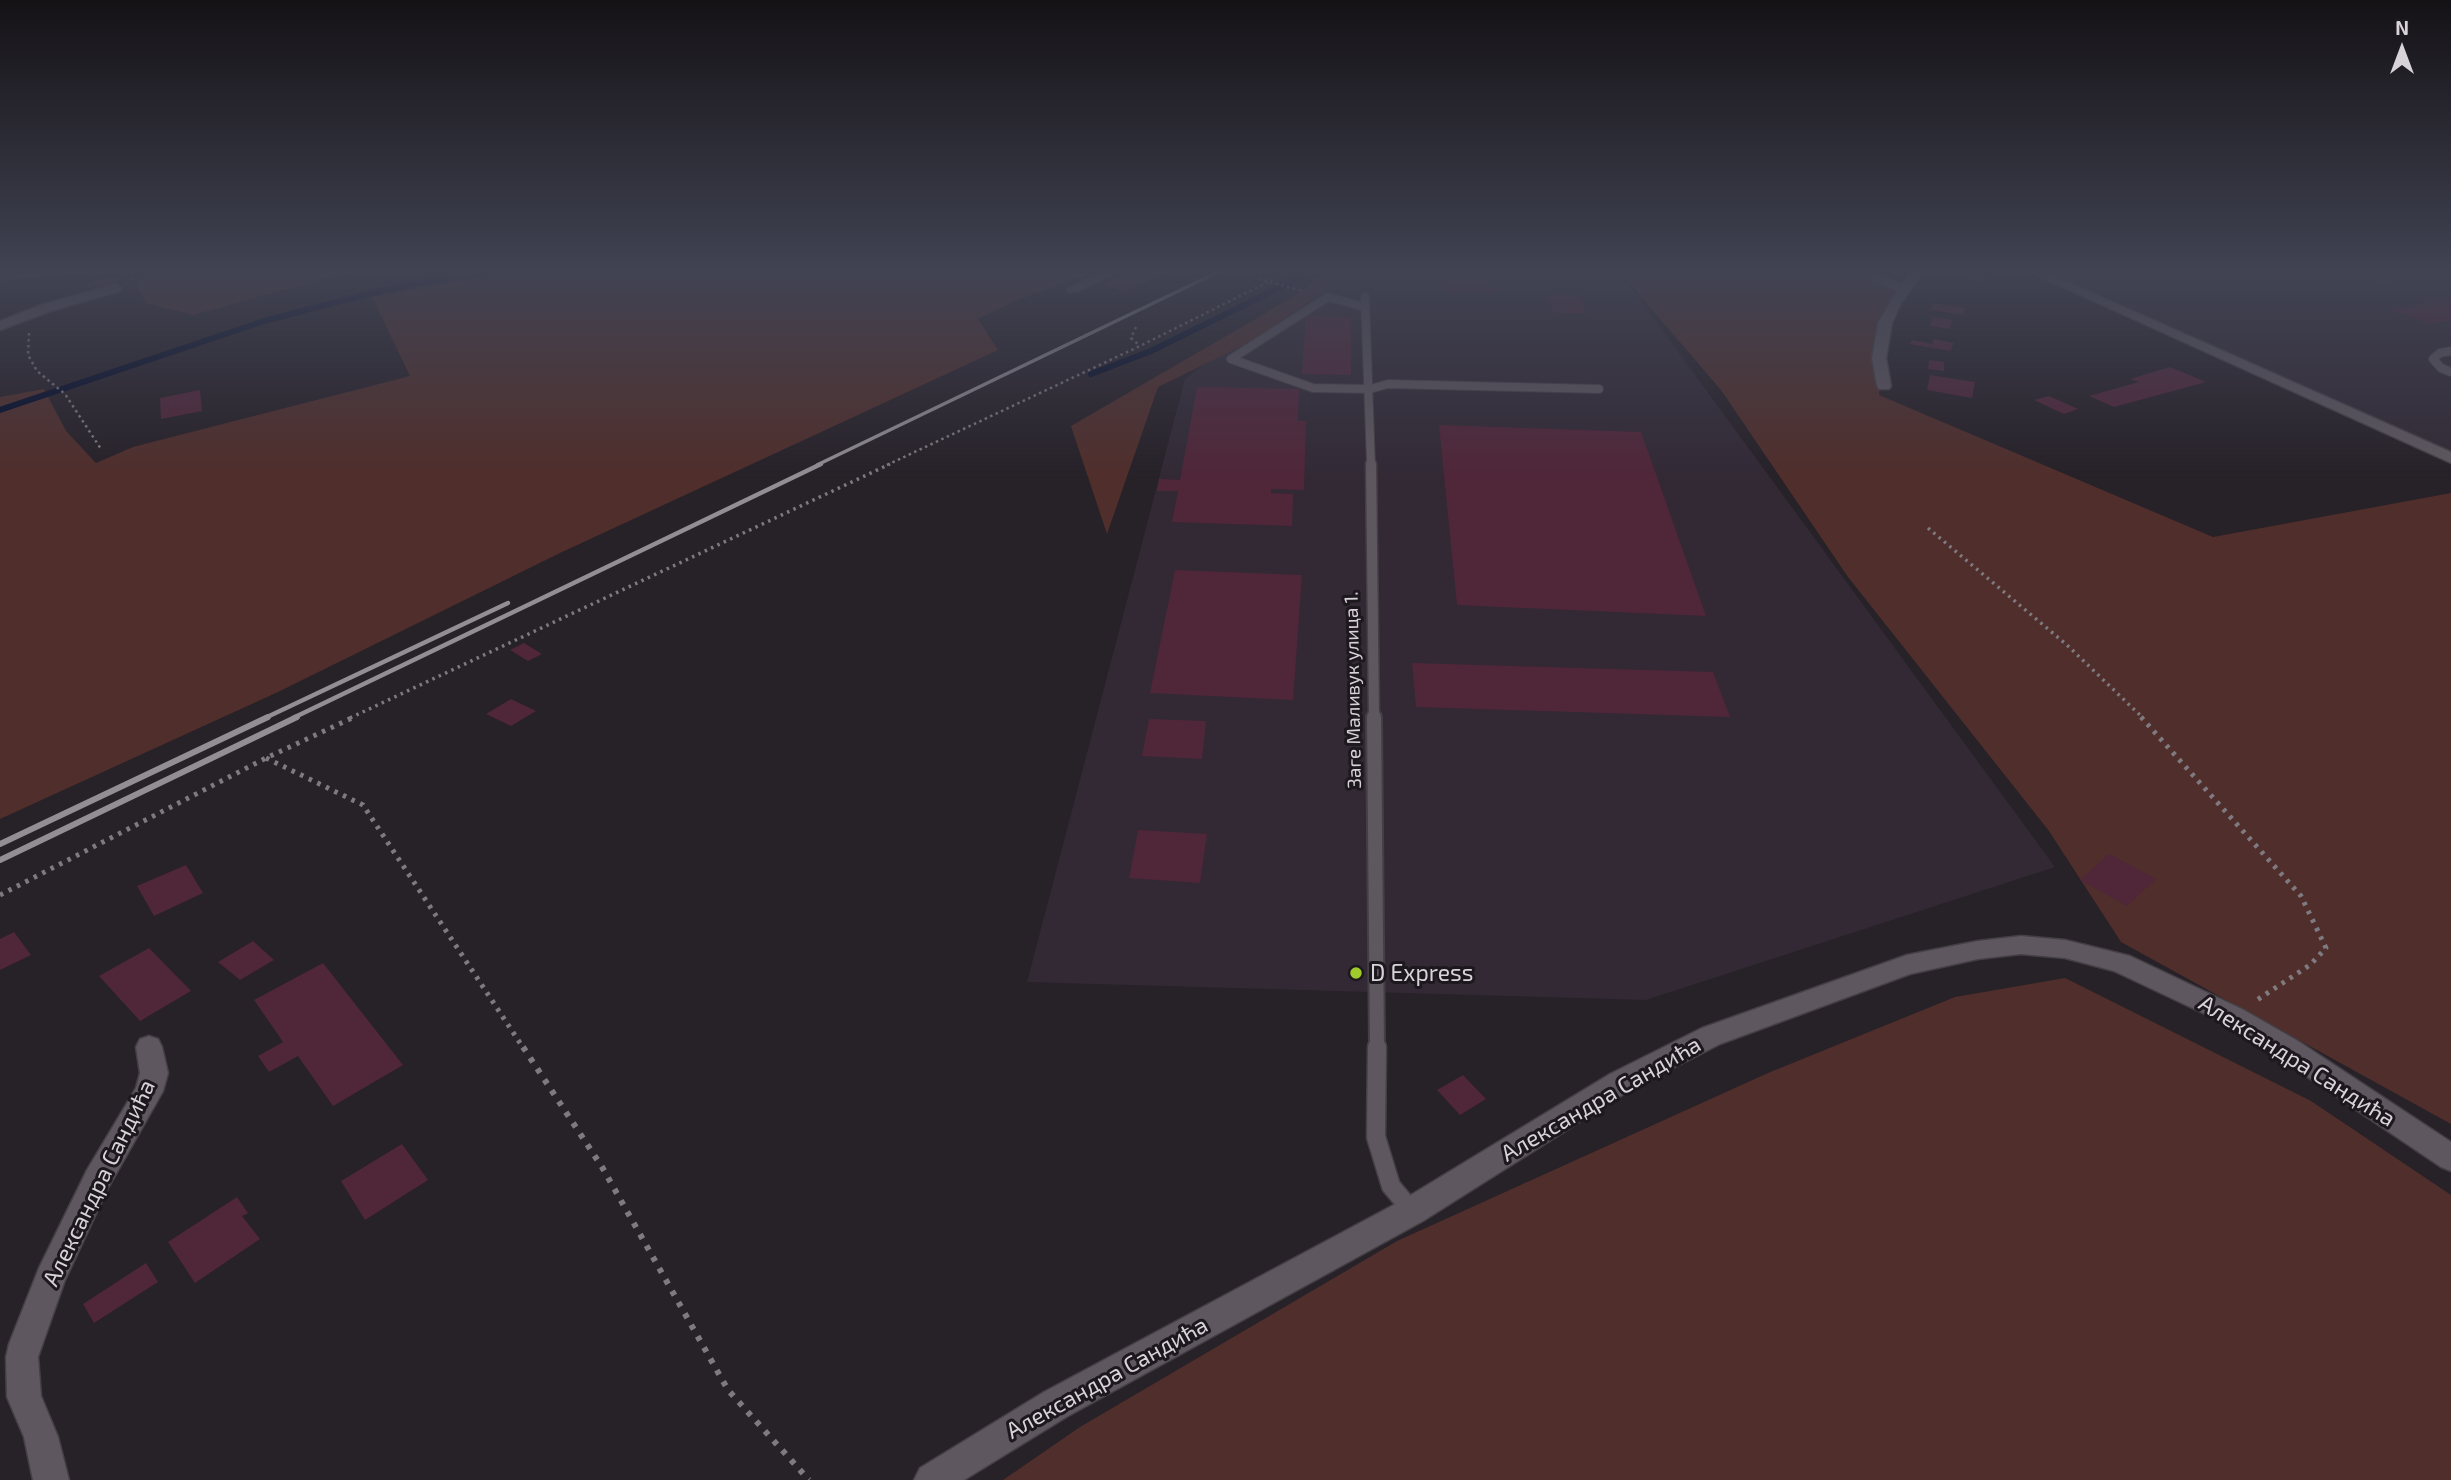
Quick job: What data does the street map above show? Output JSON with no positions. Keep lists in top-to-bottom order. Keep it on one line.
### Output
{"streets":{"street":["Александра Сандића"],"lane":["Заге Маливук улица 1."]},"crossings":[["Заге Маливук улица 1.","Александра Сандића"]],"places":["D Express"],"north":"top"}
